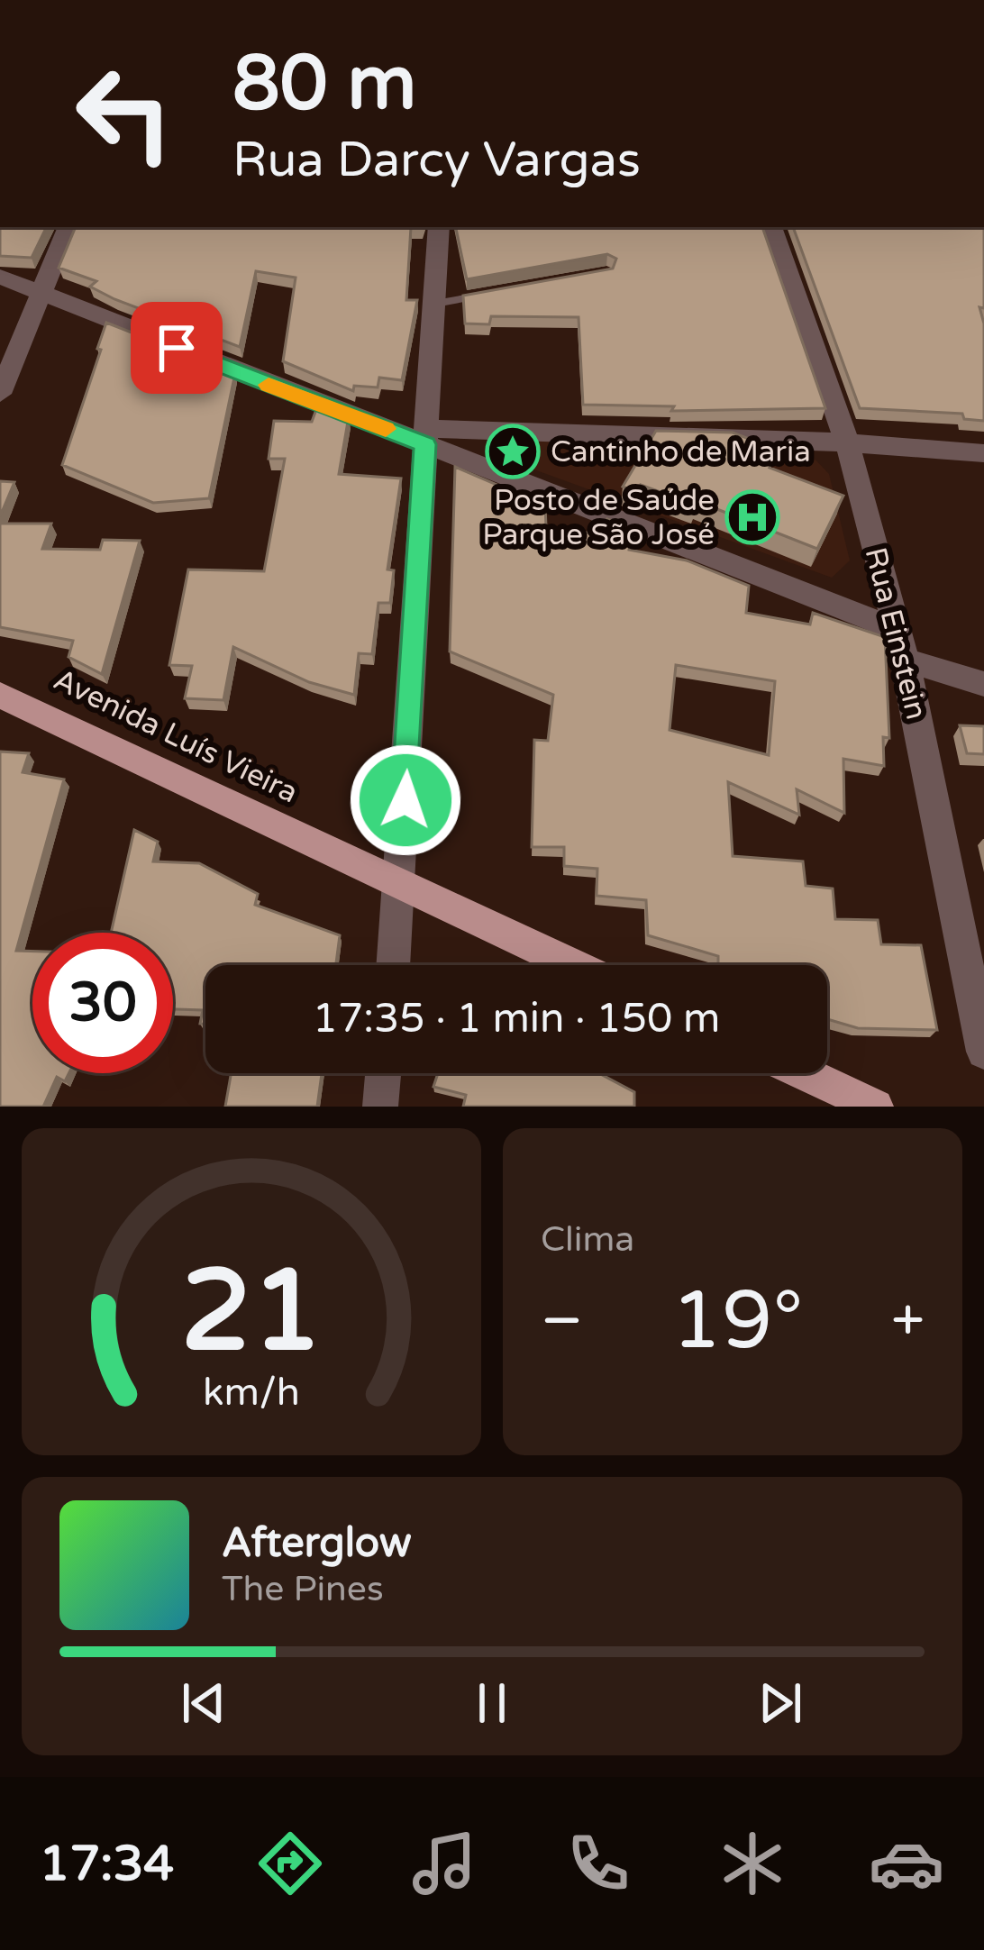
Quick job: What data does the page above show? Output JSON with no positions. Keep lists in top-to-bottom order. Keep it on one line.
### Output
{"streets":{"main road":["Avenida Luís Vieira"],"street":["Rua Einstein"]},"places":{"place":["Cantinho de Maria"],"hospital":["Posto de Saúde Parque São José"]},"page":{"turn":["80 m","Rua Darcy Vargas"],"limit":"30","trip":"17:35 · 1 min · 150 m","tile":"Clima","heat":["−","19°","+"],"song":["Afterglow","The Pines"],"tabs":"17:34","gauge":["21","km/h"]}}
